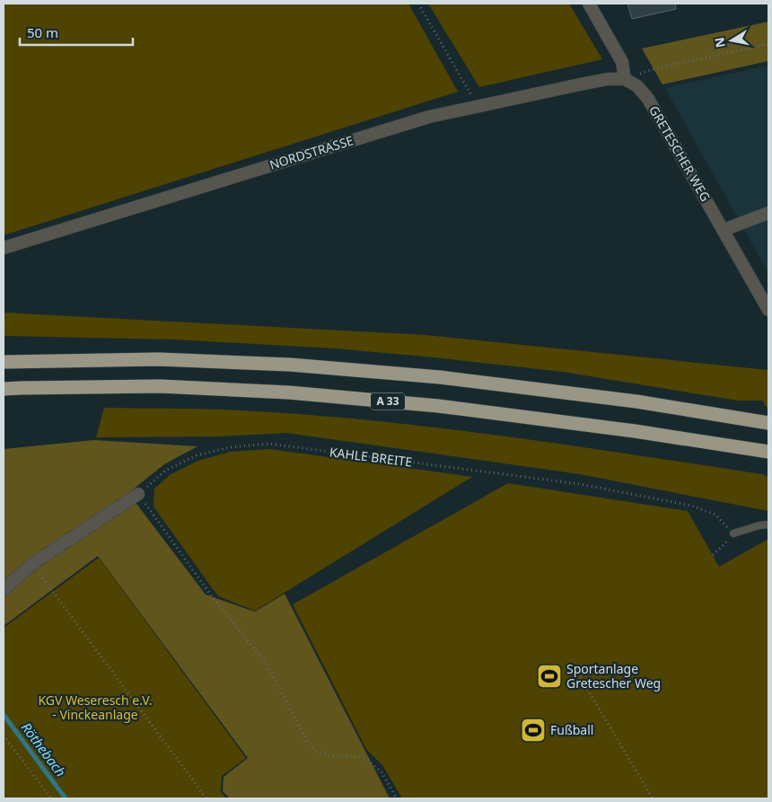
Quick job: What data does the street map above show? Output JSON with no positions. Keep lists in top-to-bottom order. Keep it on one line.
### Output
{"streets":{"highway":["A 33"],"street":["NORDSTRASSE","GRETESCHER WEG"],"path":["KAHLE BREITE"]},"crossings":[["NORDSTRASSE","GRETESCHER WEG"]],"water":["Röthebach"],"parks":["KGV Weseresch e.V. - Vinckeanlage"],"places":{"sports":["Sportanlage Gretescher Weg","Fußball"]},"scale_bar":"50 m","north":"left"}
